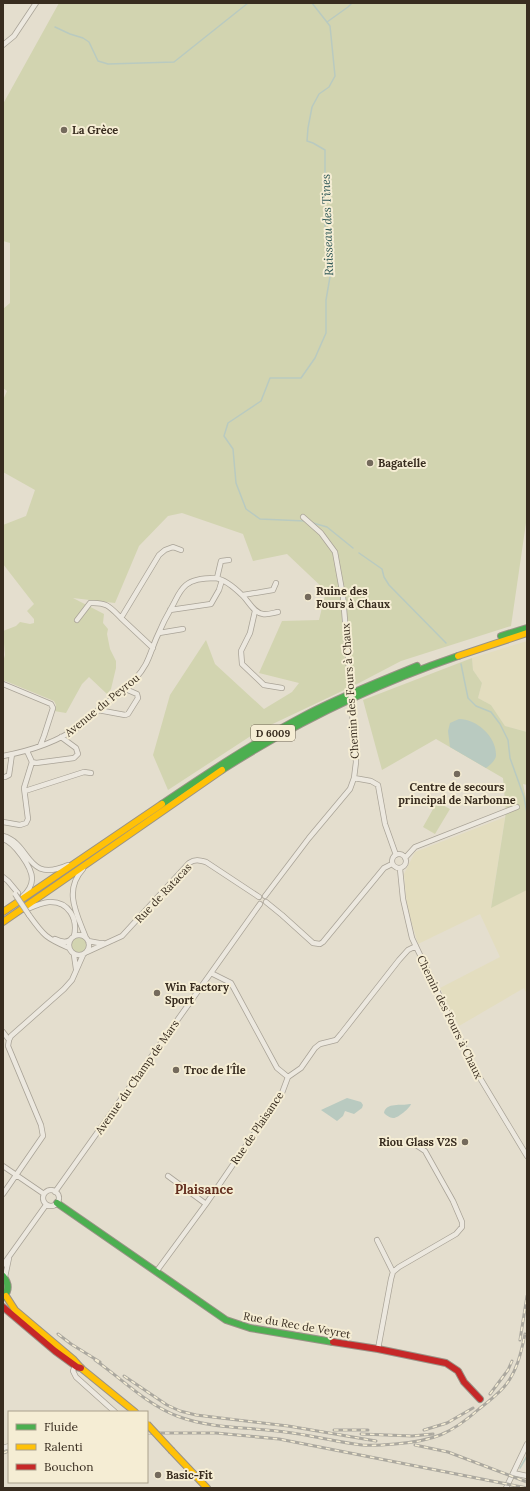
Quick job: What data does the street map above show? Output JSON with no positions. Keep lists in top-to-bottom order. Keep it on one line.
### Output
{"streets":{"main road":["D 6009","Rue du Rec de Veyret"],"street":["Chemin des Fours à Chaux","Avenue du Peyrou","Rue de Ratacas","Avenue du Champ de Mars","Rue de Plaisance"]},"crossings":[["Chemin des Fours à Chaux","Rue de Plaisance"],["Rue de Ratacas","Avenue du Champ de Mars"],["Avenue du Champ de Mars","Rue du Rec de Veyret"],["Rue de Plaisance","Rue du Rec de Veyret"]],"districts":["Plaisance"],"water":["Ruisseau des Tines"],"places":["La Grèce","Bagatelle","Ruine des Fours à Chaux","Centre de secours principal de Narbonne","Win Factory Sport","Troc de l'Île","Riou Glass V2S","Basic-Fit"],"legend":["Fluide","Ralenti","Bouchon"]}
